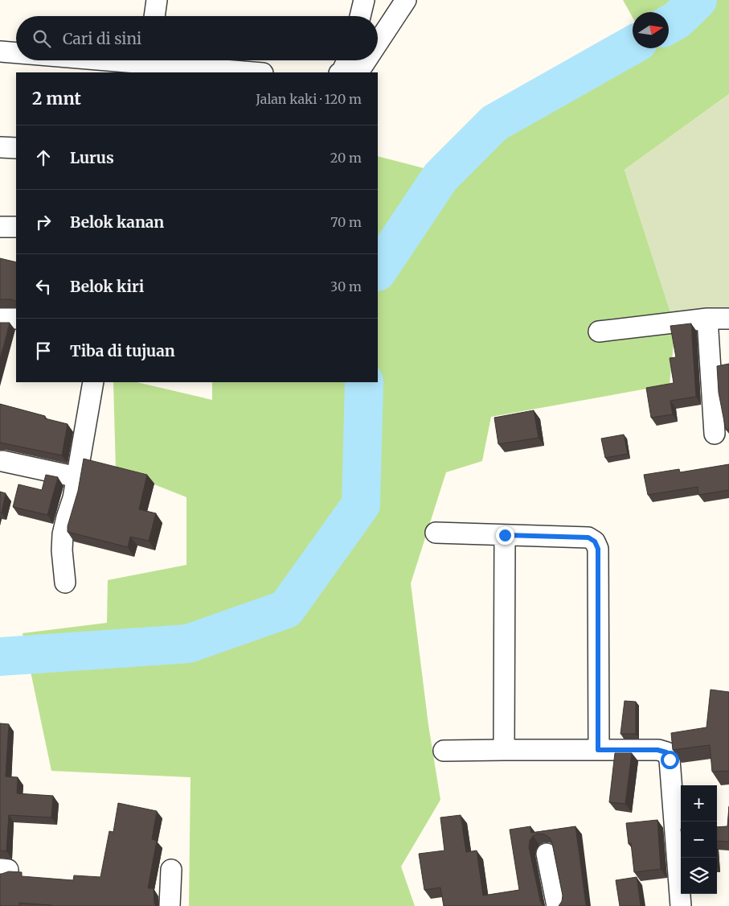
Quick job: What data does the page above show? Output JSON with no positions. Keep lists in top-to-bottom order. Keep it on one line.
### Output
{"north":"right","page":{"search":"Cari di sini","heading":["2 mnt","Jalan kaki · 120 m"],"list":[["Lurus","20 m"],["Belok kanan","70 m"],["Belok kiri","30 m"],"Tiba di tujuan"],"map_buttons":["+","−"]}}
